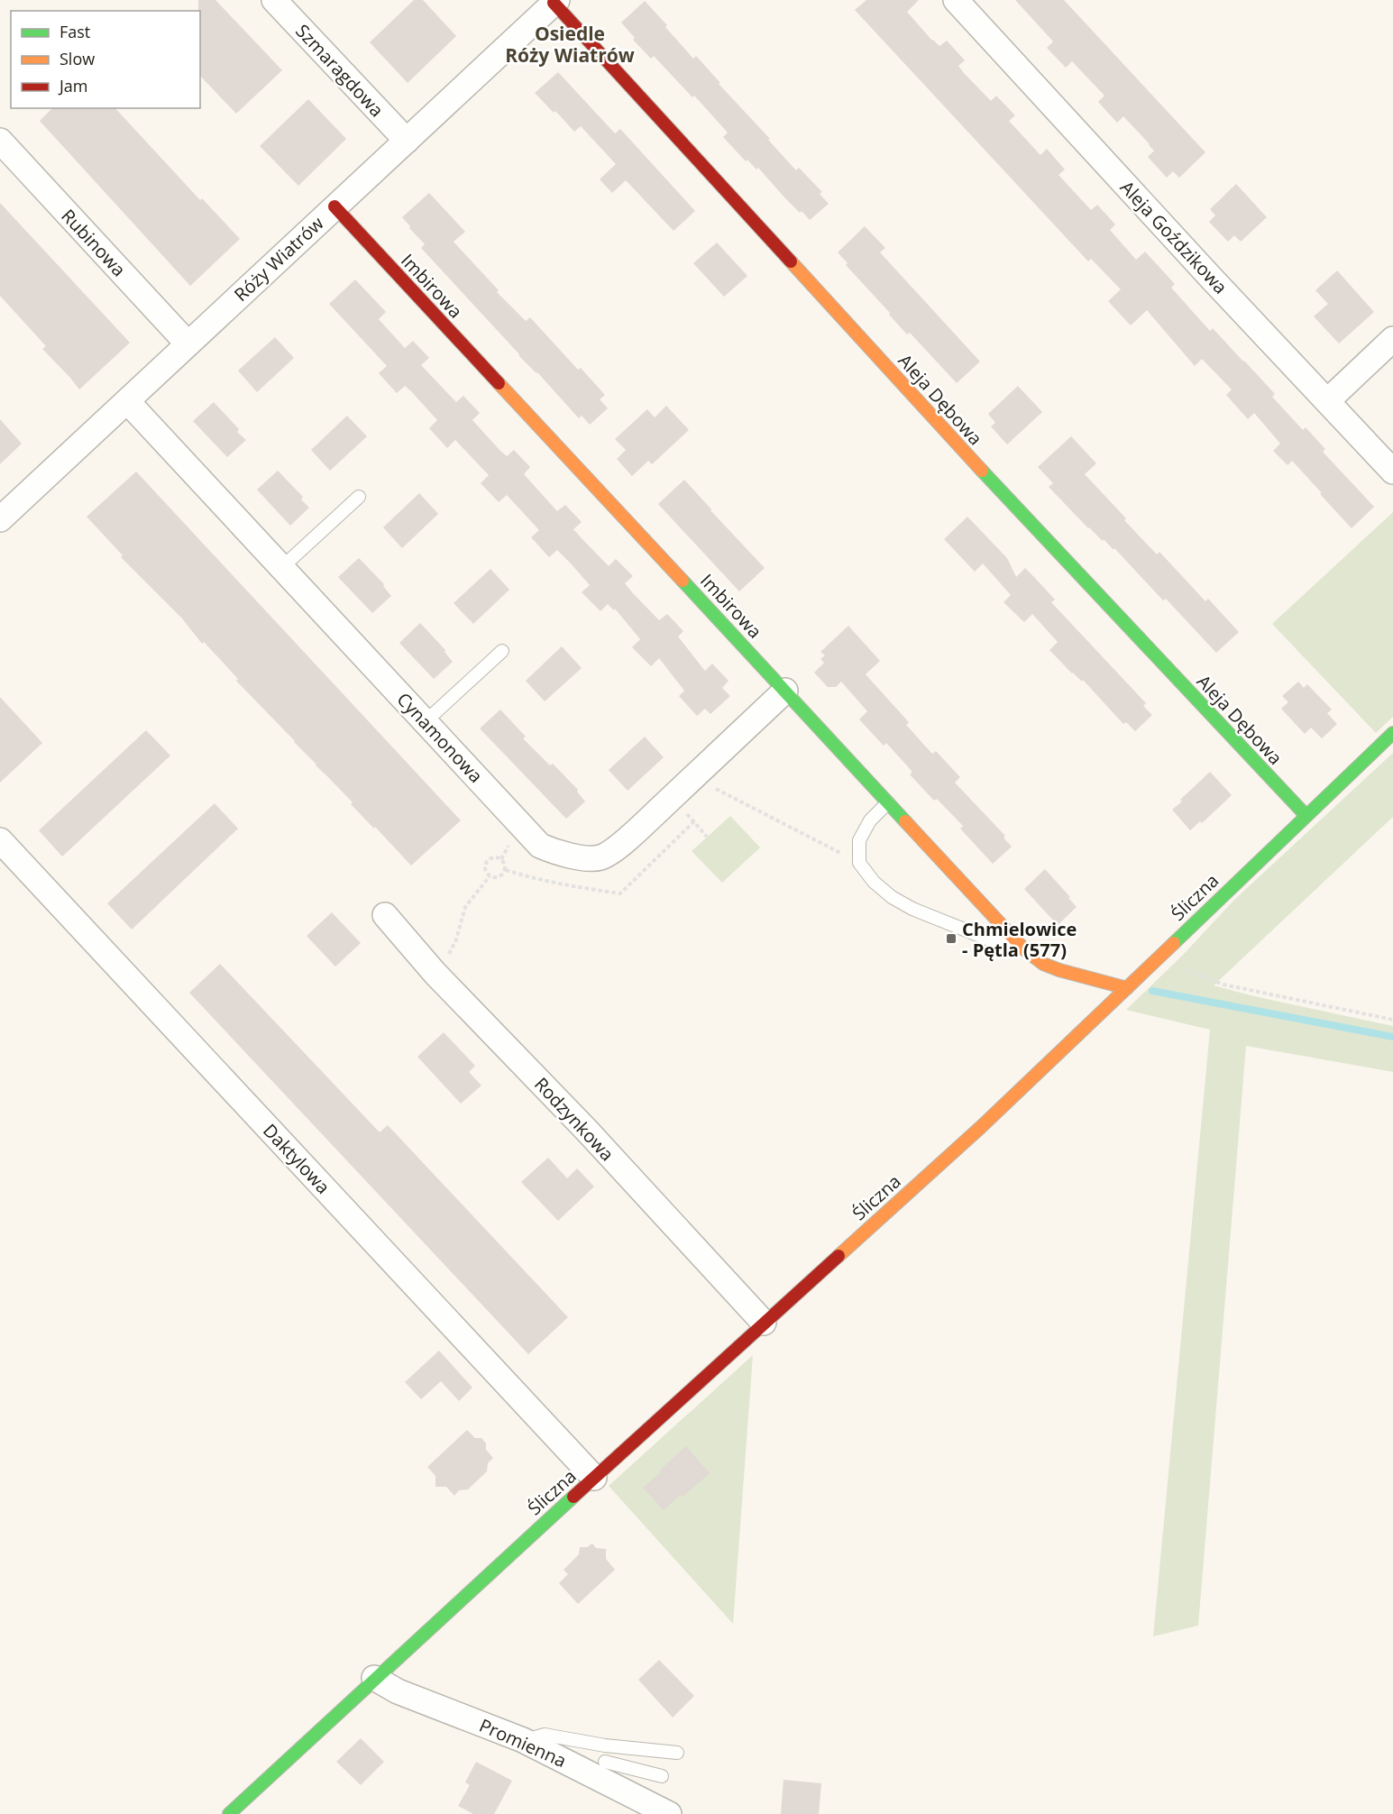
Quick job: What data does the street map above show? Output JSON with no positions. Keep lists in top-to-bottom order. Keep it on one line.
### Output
{"streets":{"street":["Szmaragdowa","Aleja Goździkowa","Rubinowa","Róży Wiatrów","Imbirowa","Aleja Dębowa","Cynamonowa","Śliczna","Rodzynkowa","Daktylowa","Promienna"]},"crossings":[["Szmaragdowa","Róży Wiatrów"],["Rubinowa","Róży Wiatrów"],["Róży Wiatrów","Imbirowa"],["Róży Wiatrów","Aleja Dębowa"],["Róży Wiatrów","Cynamonowa"],["Imbirowa","Cynamonowa"],["Imbirowa","Śliczna"],["Aleja Dębowa","Śliczna"],["Śliczna","Rodzynkowa"],["Śliczna","Daktylowa"],["Śliczna","Promienna"]],"districts":["Osiedle Róży Wiatrów"],"places":{"transit":["Chmielowice - Pętla (577)"]},"legend":["Fast","Slow","Jam"]}
